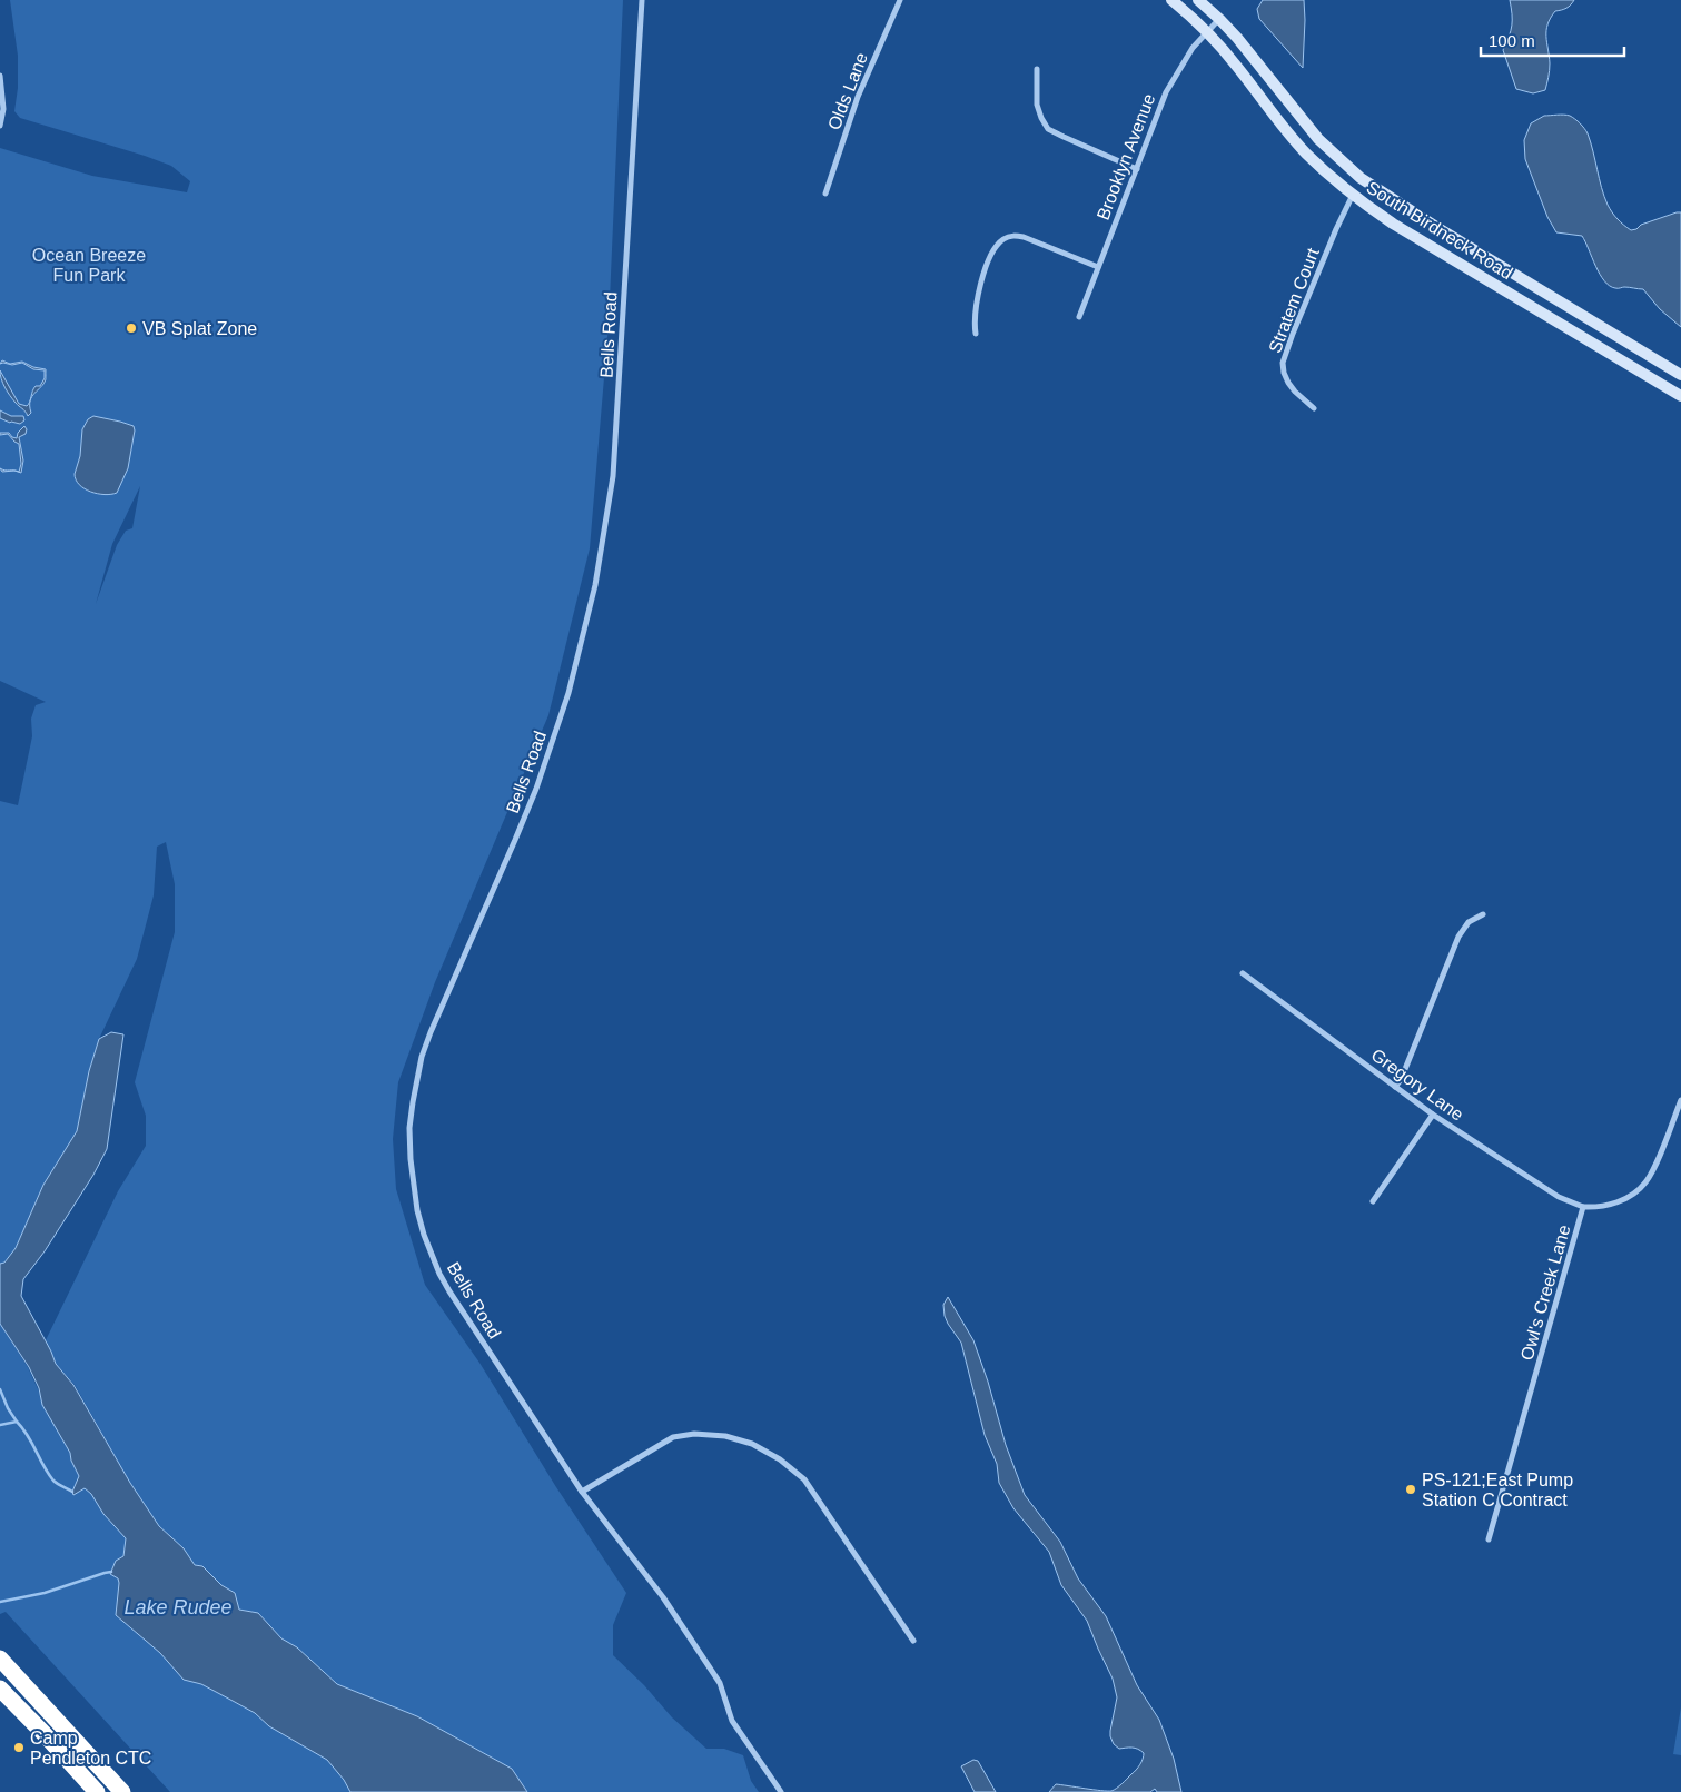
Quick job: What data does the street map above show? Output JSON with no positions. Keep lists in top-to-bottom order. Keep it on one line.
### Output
{"streets":{"main road":["South Birdneck Road"],"street":["Olds Lane","Brooklyn Avenue","Stratem Court","Bells Road","Gregory Lane","Owl's Creek Lane"]},"crossings":[["Brooklyn Avenue","South Birdneck Road"],["South Birdneck Road","Stratem Court"],["Gregory Lane","Owl's Creek Lane"]],"water":["Lake Rudee"],"parks":["Ocean Breeze Fun Park"],"places":["VB Splat Zone","PS-121;East Pump Station C Contract","Camp Pendleton CTC"],"scale_bar":"100 m"}
